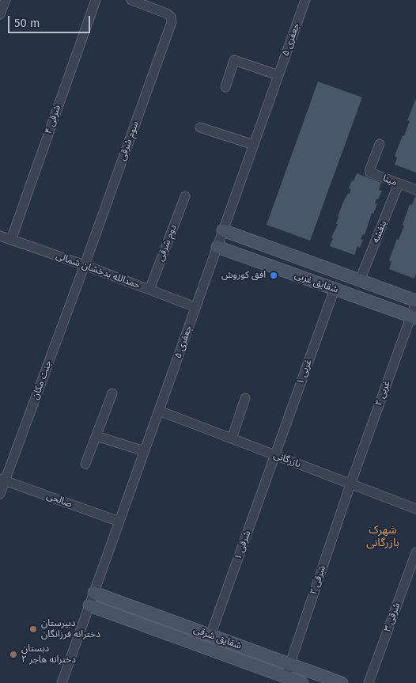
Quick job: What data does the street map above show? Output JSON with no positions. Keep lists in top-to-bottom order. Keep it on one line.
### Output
{"streets":{"street":["جعفری ۵","۴ شرقی","سوم شرقی","مینا","بنفشه","دوم شرقی","حمدالله بدخشان شمالی","شقایق غربی","۱ غربی","جنت مکان","۲ غربی","بازرگانی","صالحی","۱ شرقی","۲ شرقی","۳ شرقی","شقایق شرقی"]},"crossings":[["جعفری ۵","حمدالله بدخشان شمالی"],["جعفری ۵","شقایق غربی"],["جعفری ۵","بازرگانی"],["جعفری ۵","صالحی"],["جعفری ۵","شقایق شرقی"],["۴ شرقی","حمدالله بدخشان شمالی"],["سوم شرقی","حمدالله بدخشان شمالی"],["سوم شرقی","جنت مکان"],["مینا","بنفشه"],["بنفشه","شقایق غربی"],["دوم شرقی","حمدالله بدخشان شمالی"],["حمدالله بدخشان شمالی","جنت مکان"],["شقایق غربی","۱ غربی"],["شقایق غربی","۲ غربی"],["۱ غربی","بازرگانی"],["۱ غربی","۱ شرقی"],["جنت مکان","صالحی"],["۲ غربی","بازرگانی"],["۲ غربی","۲ شرقی"],["بازرگانی","۱ شرقی"],["بازرگانی","۲ شرقی"],["۱ شرقی","شقایق شرقی"],["۲ شرقی","شقایق شرقی"]],"districts":["شهرک بازرگانی"],"places":["افق کوروش","دبیرستان دخترانه فرزانگان","دبستان دخترانه هاجر ۲"],"scale_bar":"50 m"}
